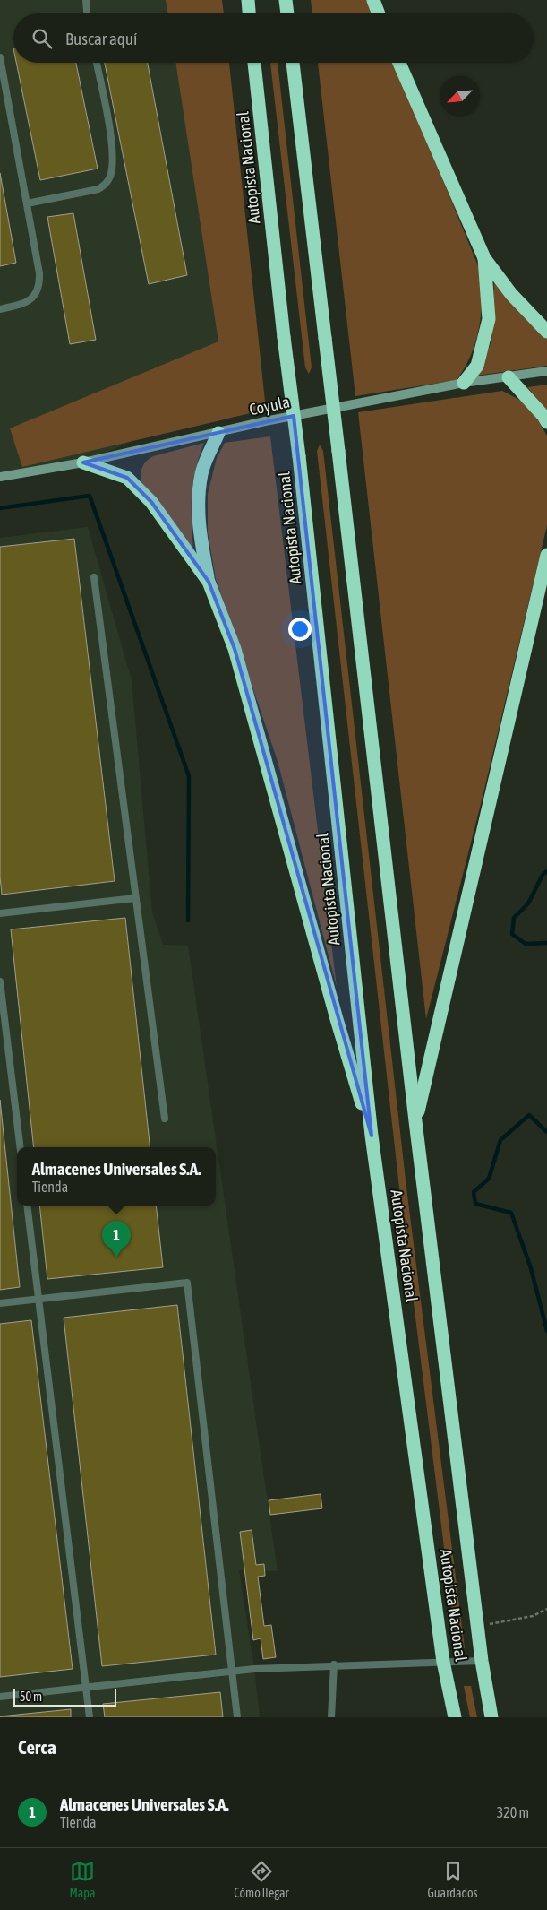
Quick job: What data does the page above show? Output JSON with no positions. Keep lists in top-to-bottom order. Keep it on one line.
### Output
{"streets":{"highway":["Autopista Nacional"],"street":["Coyula"]},"scale_bar":"50 m","north":"bottom left","page":{"search":"Buscar aquí","popup":["Almacenes Universales S.A.","Tienda"],"pins":"1","scale":"50 m","heading":"Cerca","list":[{"mark":"1","name":"Almacenes Universales S.A.","note":"Tienda","value":"320 m"}],"nav":["Mapa","Cómo llegar","Guardados"]}}
